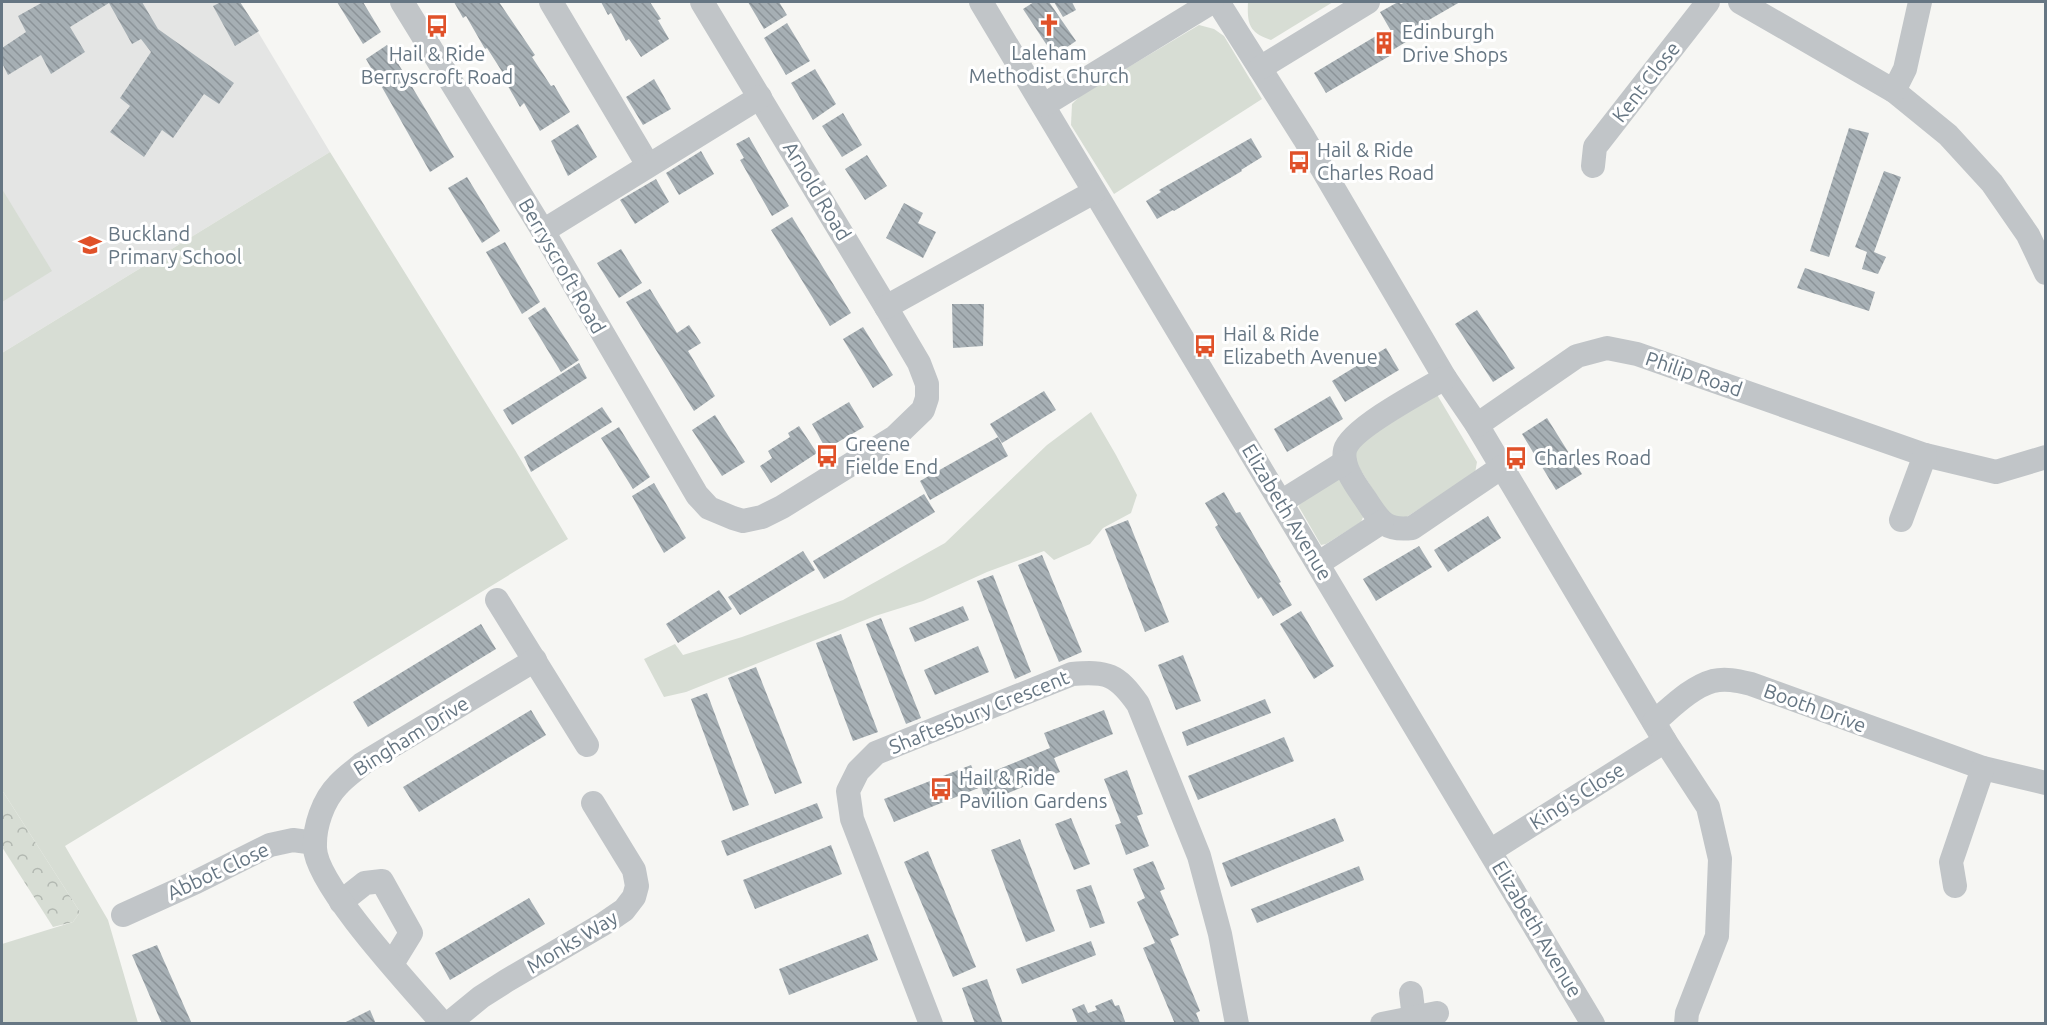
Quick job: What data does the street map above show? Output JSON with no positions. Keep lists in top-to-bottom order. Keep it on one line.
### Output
{"streets":{"street":["Kent Close","Arnold Road","Berryscroft Road","Philip Road","Elizabeth Avenue","Booth Drive","Shaftesbury Crescent","Bingham Drive","King's Close","Abbot Close","Monks Way"]},"crossings":[["Arnold Road","Berryscroft Road"],["Elizabeth Avenue","King's Close"],["Booth Drive","King's Close"],["Bingham Drive","Abbot Close"]],"places":{"church":["Laleham Methodist Church"],"bus stop":["Hail & Ride Berryscroft Road","Hail & Ride Charles Road","Hail & Ride Elizabeth Avenue","Greene Fielde End","Charles Road","Hail & Ride Pavilion Gardens"],"building":["Edinburgh Drive Shops"],"school or university":["Buckland Primary School"]}}
